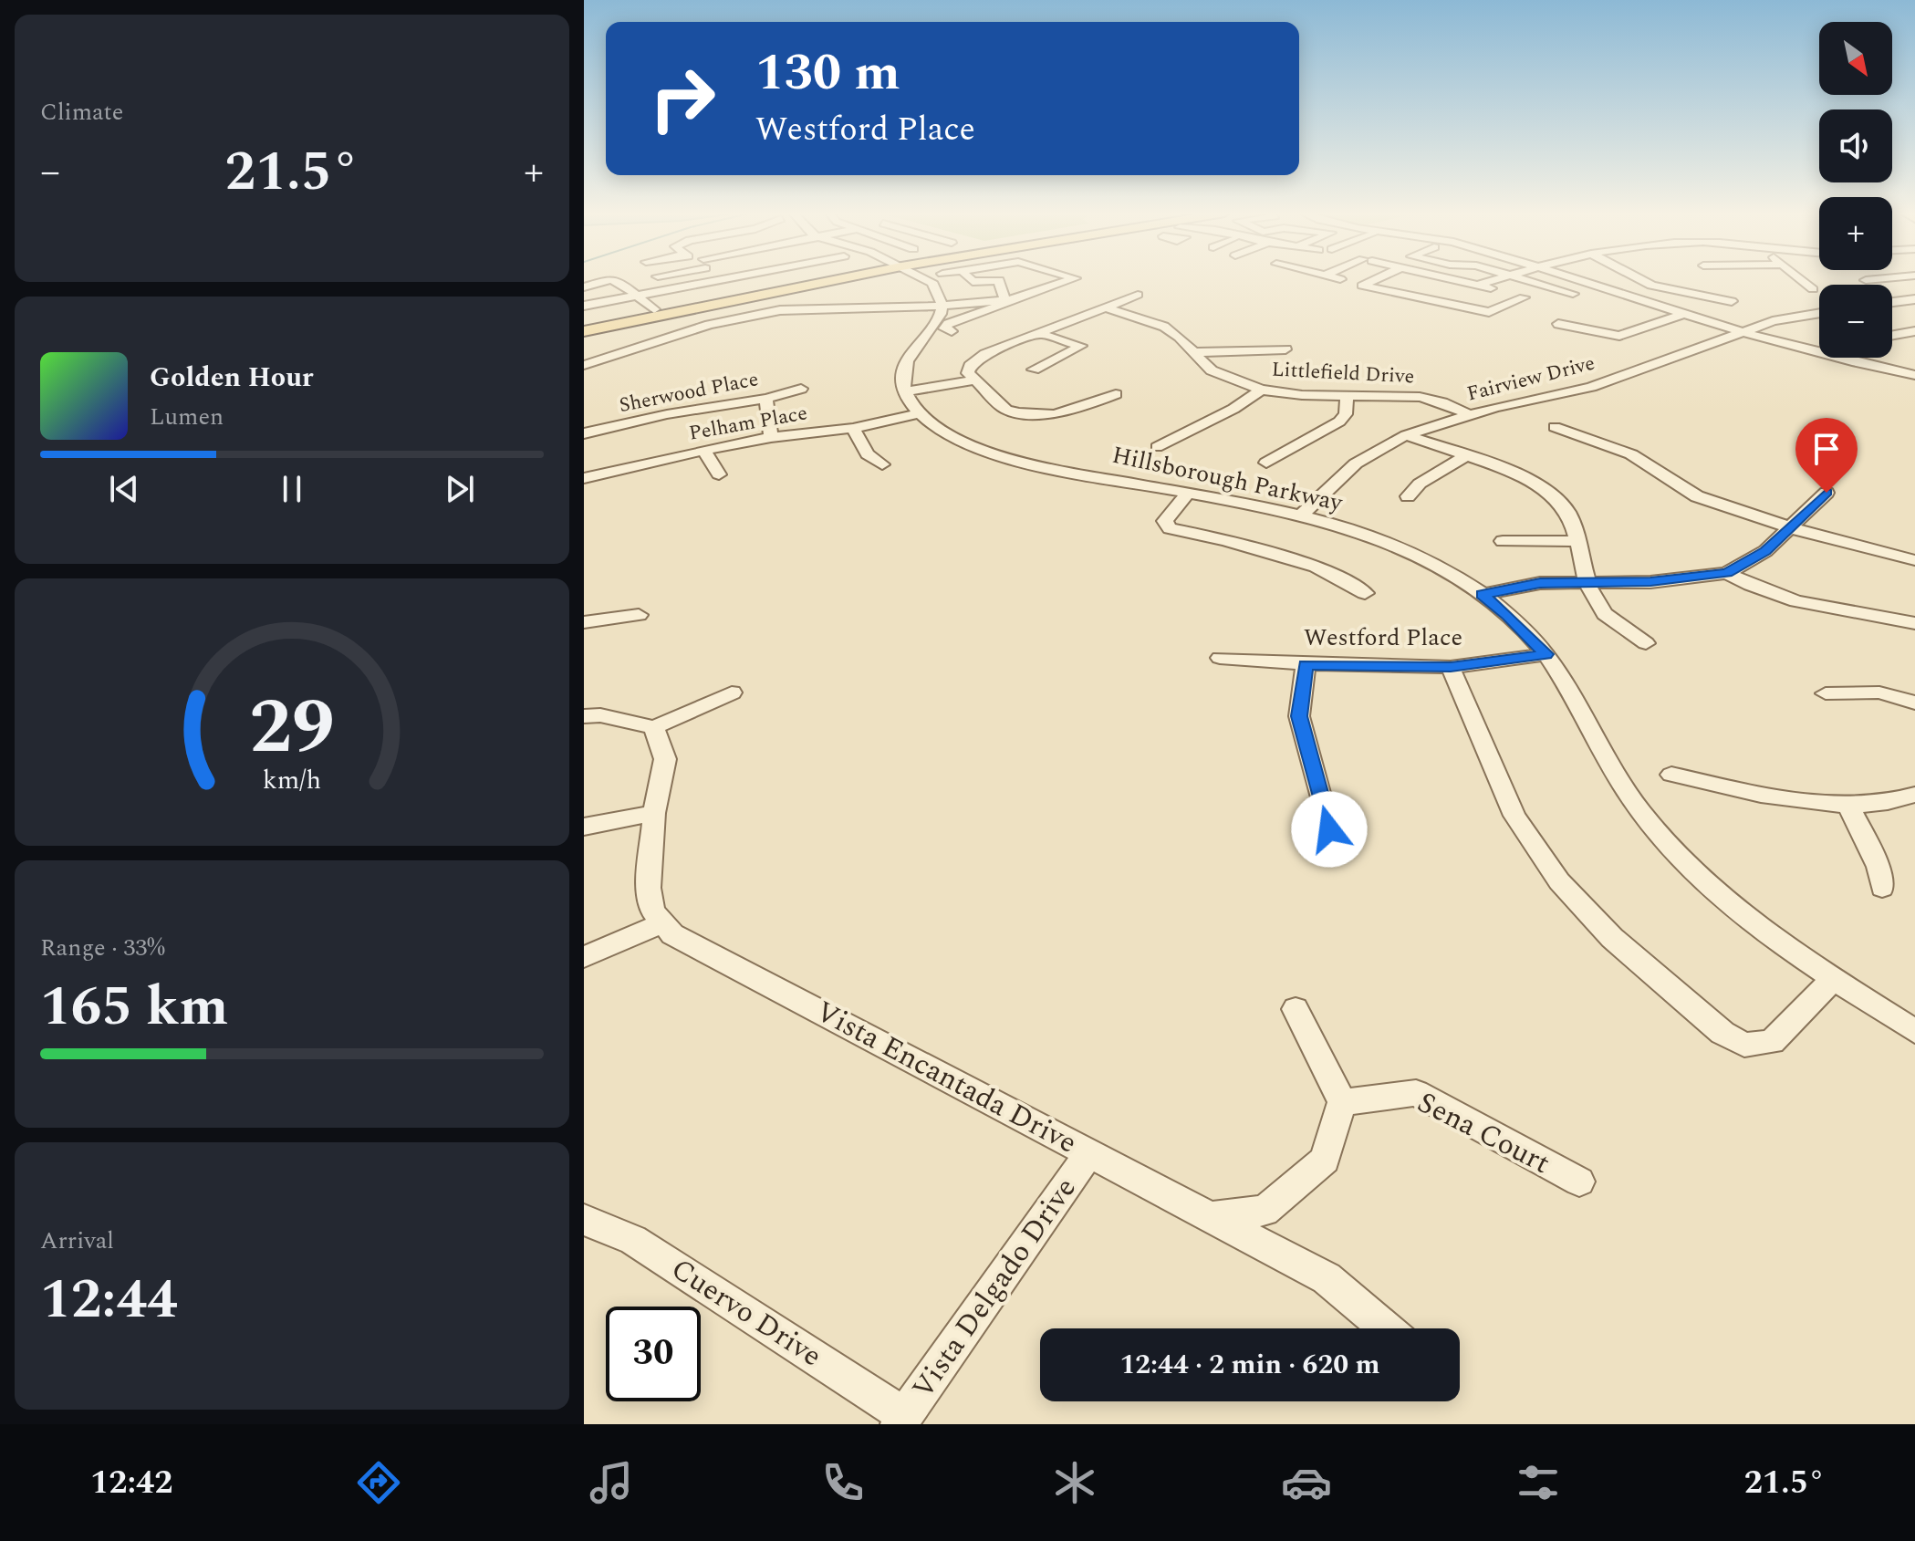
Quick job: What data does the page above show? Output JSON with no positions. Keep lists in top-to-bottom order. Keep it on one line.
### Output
{"streets":{"street":["Littlefield Drive","Fairview Drive","Sherwood Place","Pelham Place","Hillsborough Parkway","Westford Place","Vista Encantada Drive","Sena Court","Vista Delgado Drive","Cuervo Drive"]},"crossings":[["Littlefield Drive","Fairview Drive"],["Fairview Drive","Hillsborough Parkway"],["Pelham Place","Hillsborough Parkway"],["Hillsborough Parkway","Westford Place"],["Vista Encantada Drive","Vista Delgado Drive"],["Vista Delgado Drive","Cuervo Drive"]],"north":"bottom right","page":{"tile":["Climate",["Range · 33%","165 km"],["Arrival","12:44"]],"map_buttons":["+","−"],"turn":["130 m","Westford Place"],"heat":["−","21.5°","+"],"song":["Golden Hour","Lumen"],"limit":"30","trip":"12:44 · 2 min · 620 m","tabs":["12:42","21.5°"],"gauge":["29","km/h"]}}
